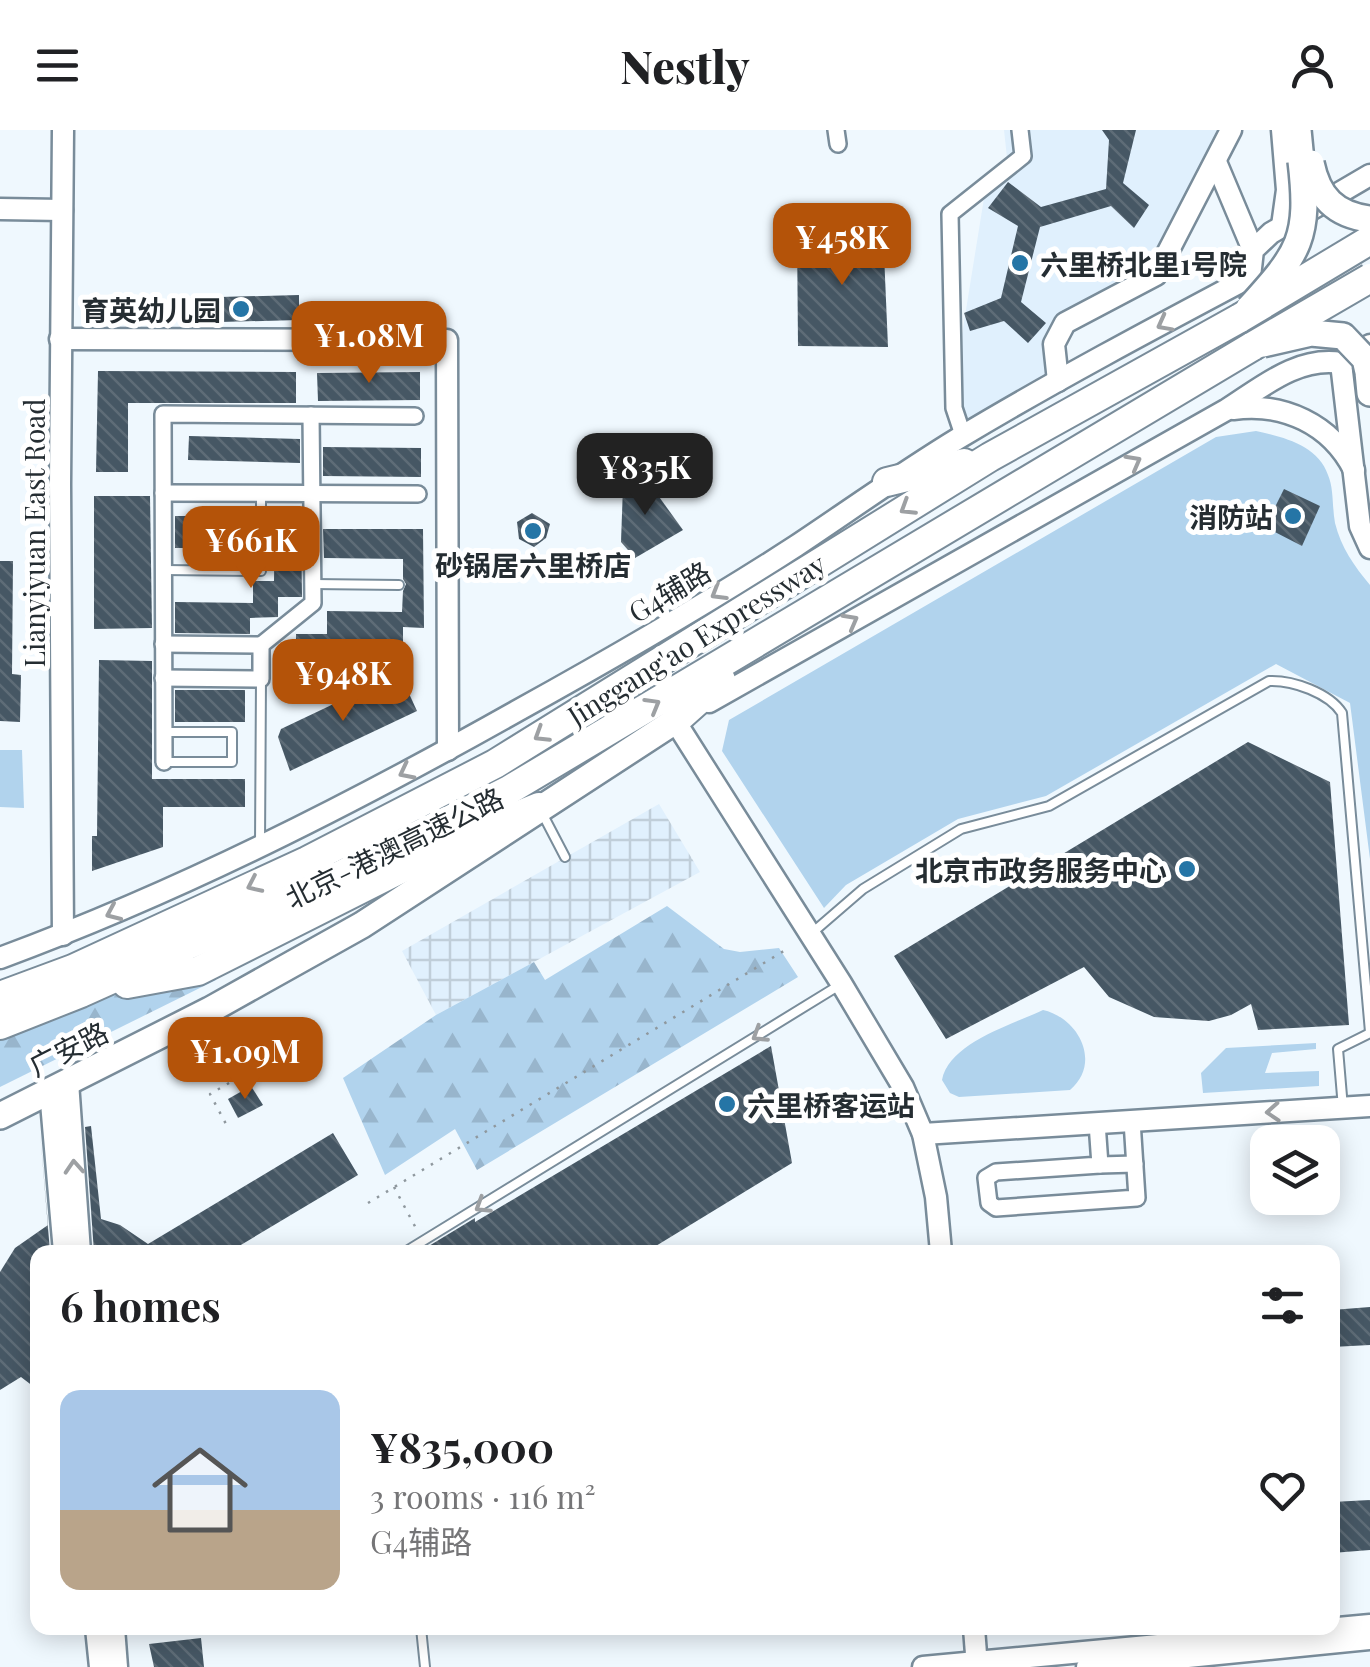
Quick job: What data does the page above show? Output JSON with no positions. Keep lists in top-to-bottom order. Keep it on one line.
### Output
{"streets":{"highway":["Jinggang'ao Expressway","北京-港澳高速公路","广安路"],"street":["Lianyiyuan East Road","G4辅路"]},"crossings":[["Lianyiyuan East Road","G4辅路"],["Jinggang'ao Expressway","北京-港澳高速公路"]],"places":["六里桥北里1号院","育英幼儿园","消防站","砂锅居六里桥店","北京市政务服务中心","六里桥客运站"],"page":{"header":"Nestly","price":["¥458K","¥1.08M","¥835K","¥661K","¥948K","¥1.09M"],"heading":"6 homes","list":[{"name":"¥835,000","note":"3 rooms · 116 m² · G4辅路"}]}}
